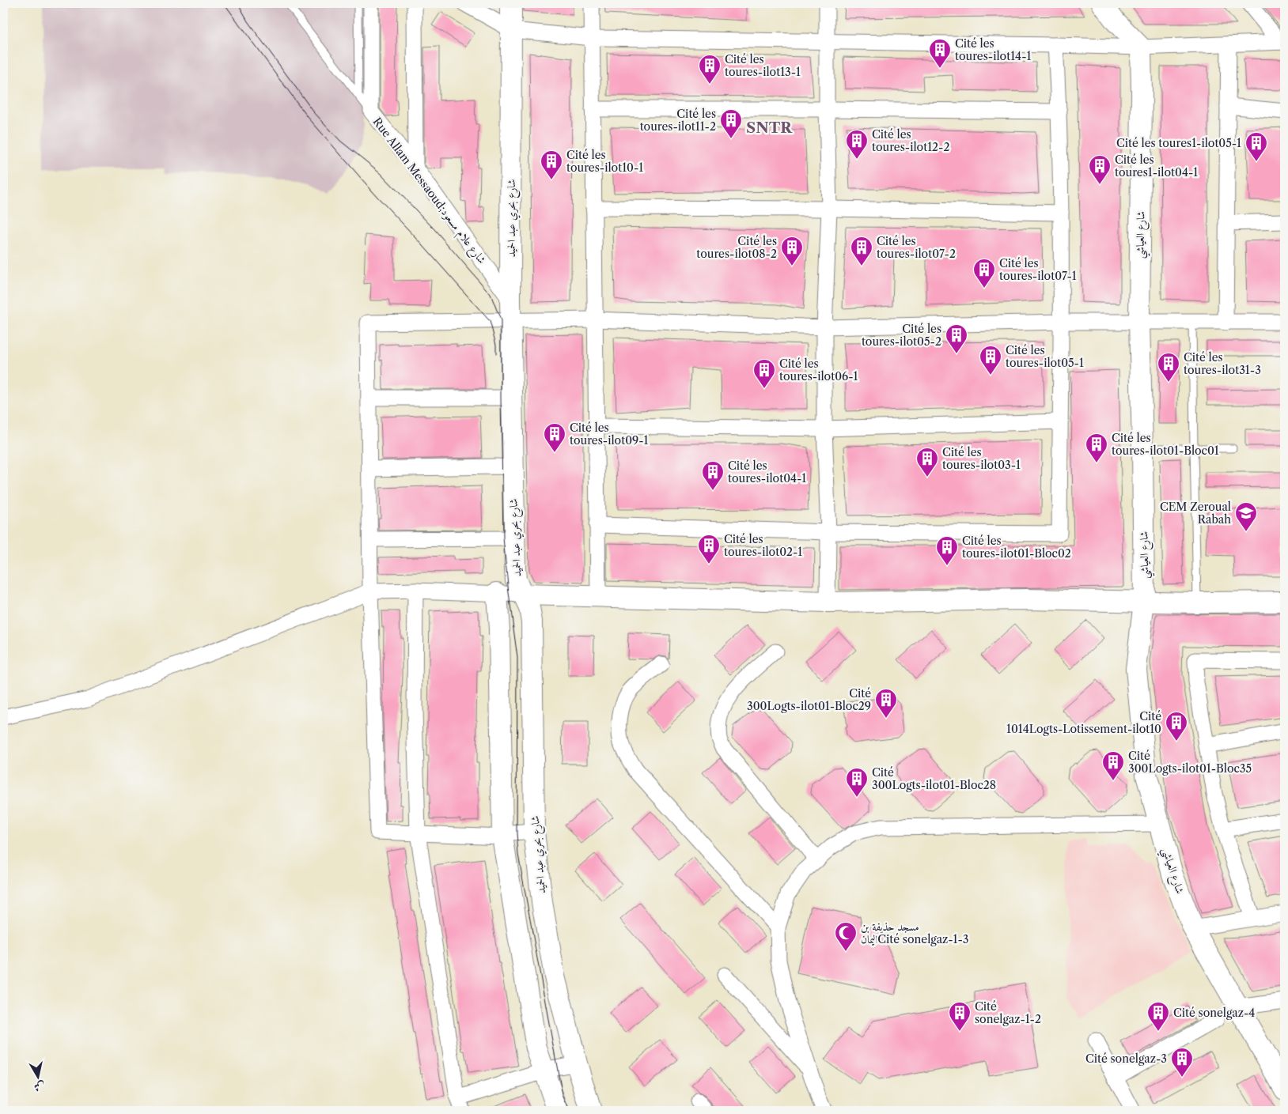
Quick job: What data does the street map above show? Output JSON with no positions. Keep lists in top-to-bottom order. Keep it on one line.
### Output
{"streets":{"street":["Rue Allam Messaoud;شارع علام مسعود","شارع بحري عبد الحميد","شارع العياشي"]},"crossings":[["Rue Allam Messaoud;شارع علام مسعود","شارع بحري عبد الحميد"]],"districts":["SNTR"],"places":{"building":["Cité les toures-ilot14-1","Cité les toures-ilot13-1","Cité les toures-ilot11-2","Cité les toures-ilot12-2","Cité les toures1-ilot05-1","Cité les toures-ilot10-1","Cité les toures1-ilot04-1","Cité les toures-ilot08-2","Cité les toures-ilot07-2","Cité les toures-ilot07-1","Cité les toures-ilot05-2","Cité les toures-ilot05-1","Cité les toures-ilot31-3","Cité les toures-ilot06-1","Cité les toures-ilot09-1","Cité les toures-ilot01-Bloc01","Cité les toures-ilot03-1","Cité les toures-ilot04-1","Cité les toures-ilot02-1","Cité les toures-ilot01-Bloc02","Cité 300Logts-ilot01-Bloc29","Cité 1014Logts-Lotissement-ilot10","Cité 300Logts-ilot01-Bloc35","Cité 300Logts-ilot01-Bloc28","Cité sonelgaz-1-2","Cité sonelgaz-4","Cité sonelgaz-3"],"school or university":["CEM Zeroual Rabah"],"mosque":["مسجد حذيفة بن اليمانCité sonelgaz-1-3"]},"north":"bottom"}
